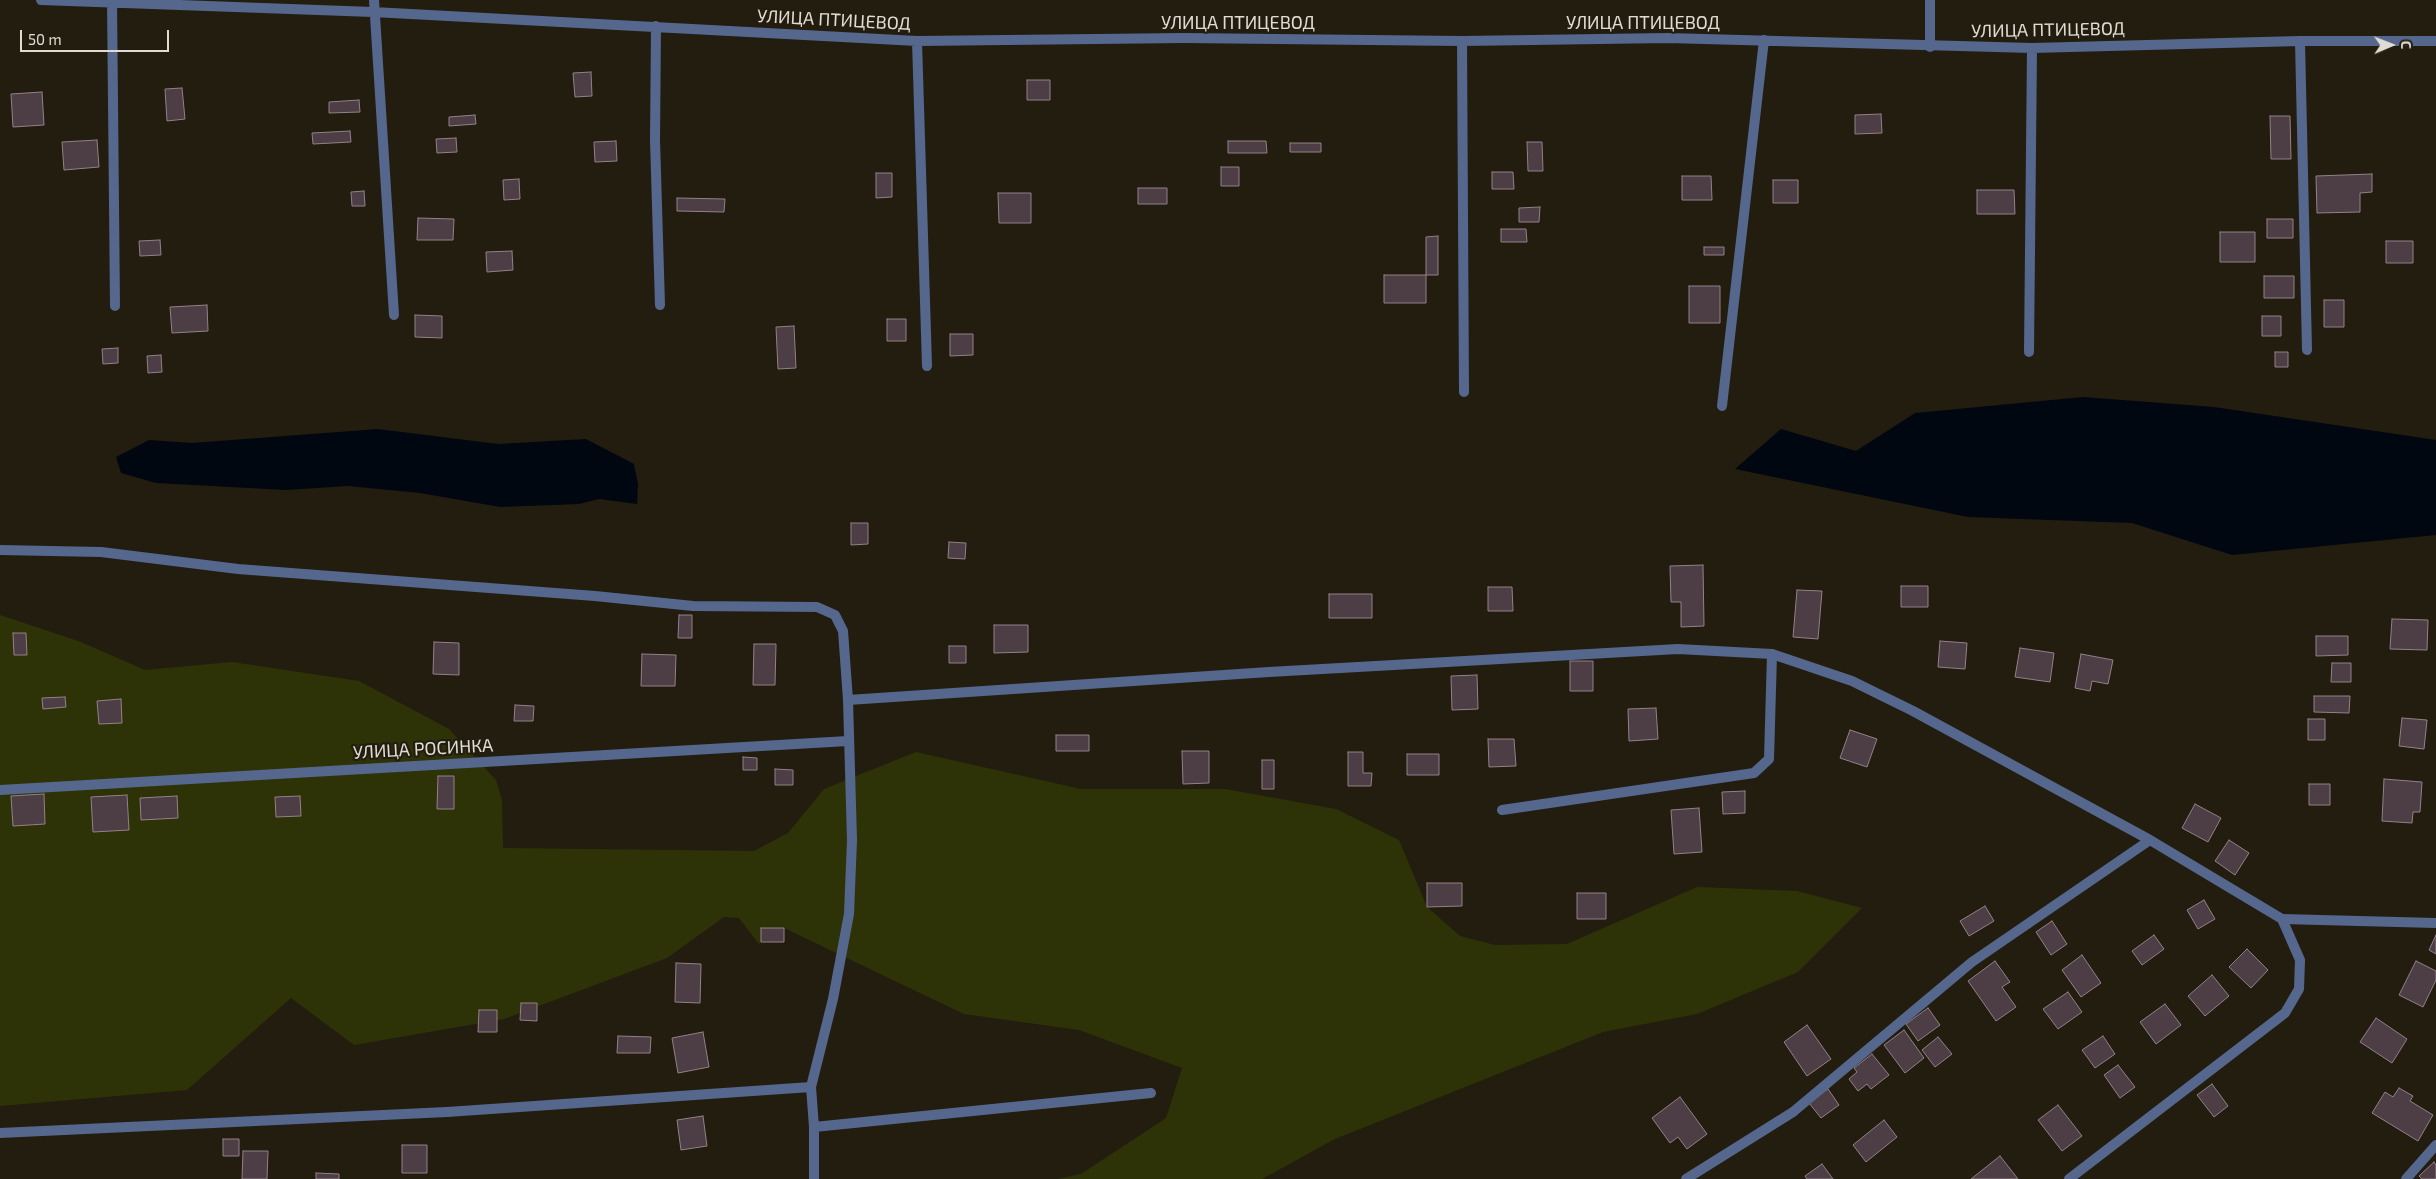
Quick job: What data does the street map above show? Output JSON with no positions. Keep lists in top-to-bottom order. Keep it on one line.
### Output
{"streets":{"street":["УЛИЦА ПТИЦЕВОД","УЛИЦА РОСИНКА"]},"scale_bar":"50 m","north":"right"}
